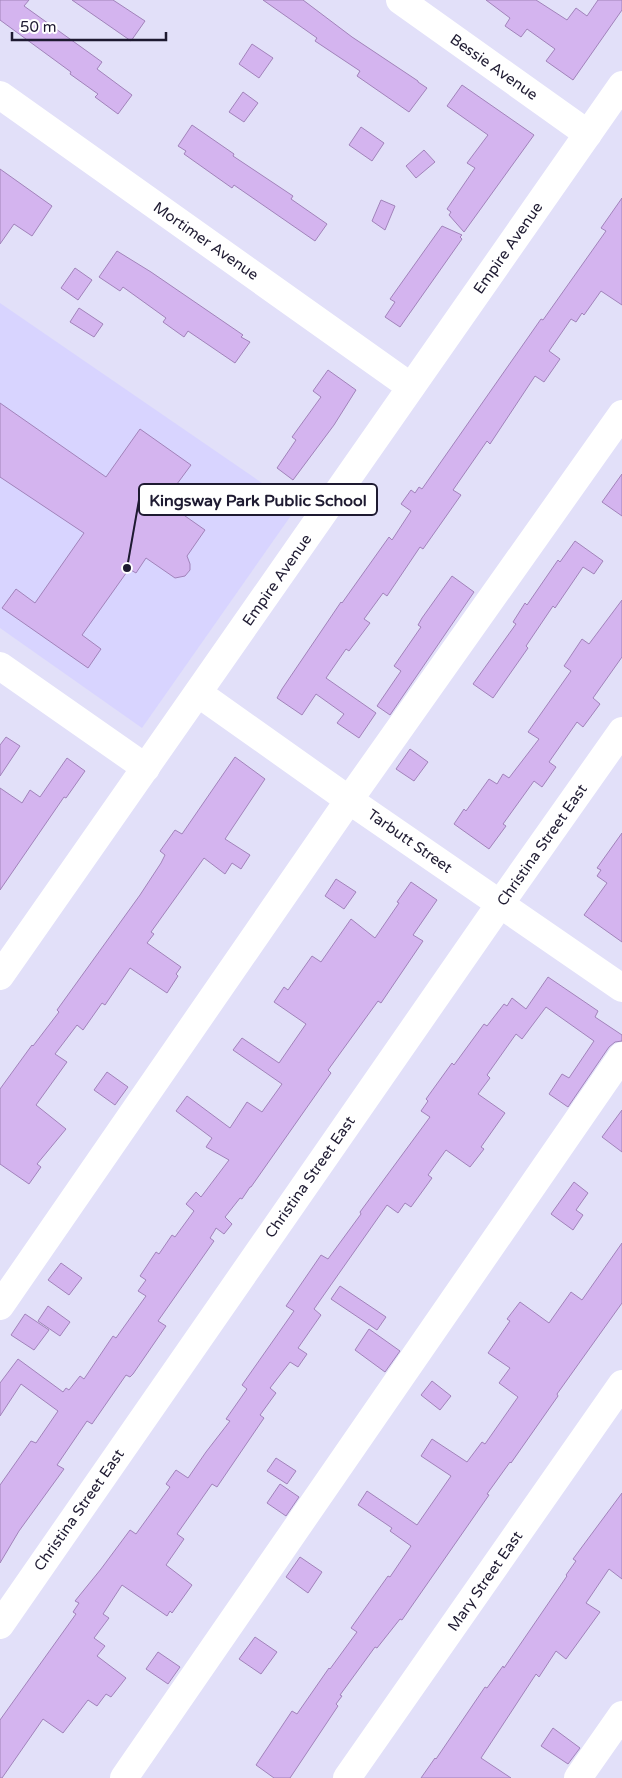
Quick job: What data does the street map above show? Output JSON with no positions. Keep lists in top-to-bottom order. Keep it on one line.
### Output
{"streets":{"street":["Bessie Avenue","Mortimer Avenue","Empire Avenue","Tarbutt Street","Christina Street East","Mary Street East"]},"crossings":[["Bessie Avenue","Empire Avenue"],["Mortimer Avenue","Empire Avenue"],["Empire Avenue","Tarbutt Street"],["Tarbutt Street","Christina Street East"]],"places":["Kingsway Park Public School"],"scale_bar":"50 m"}
